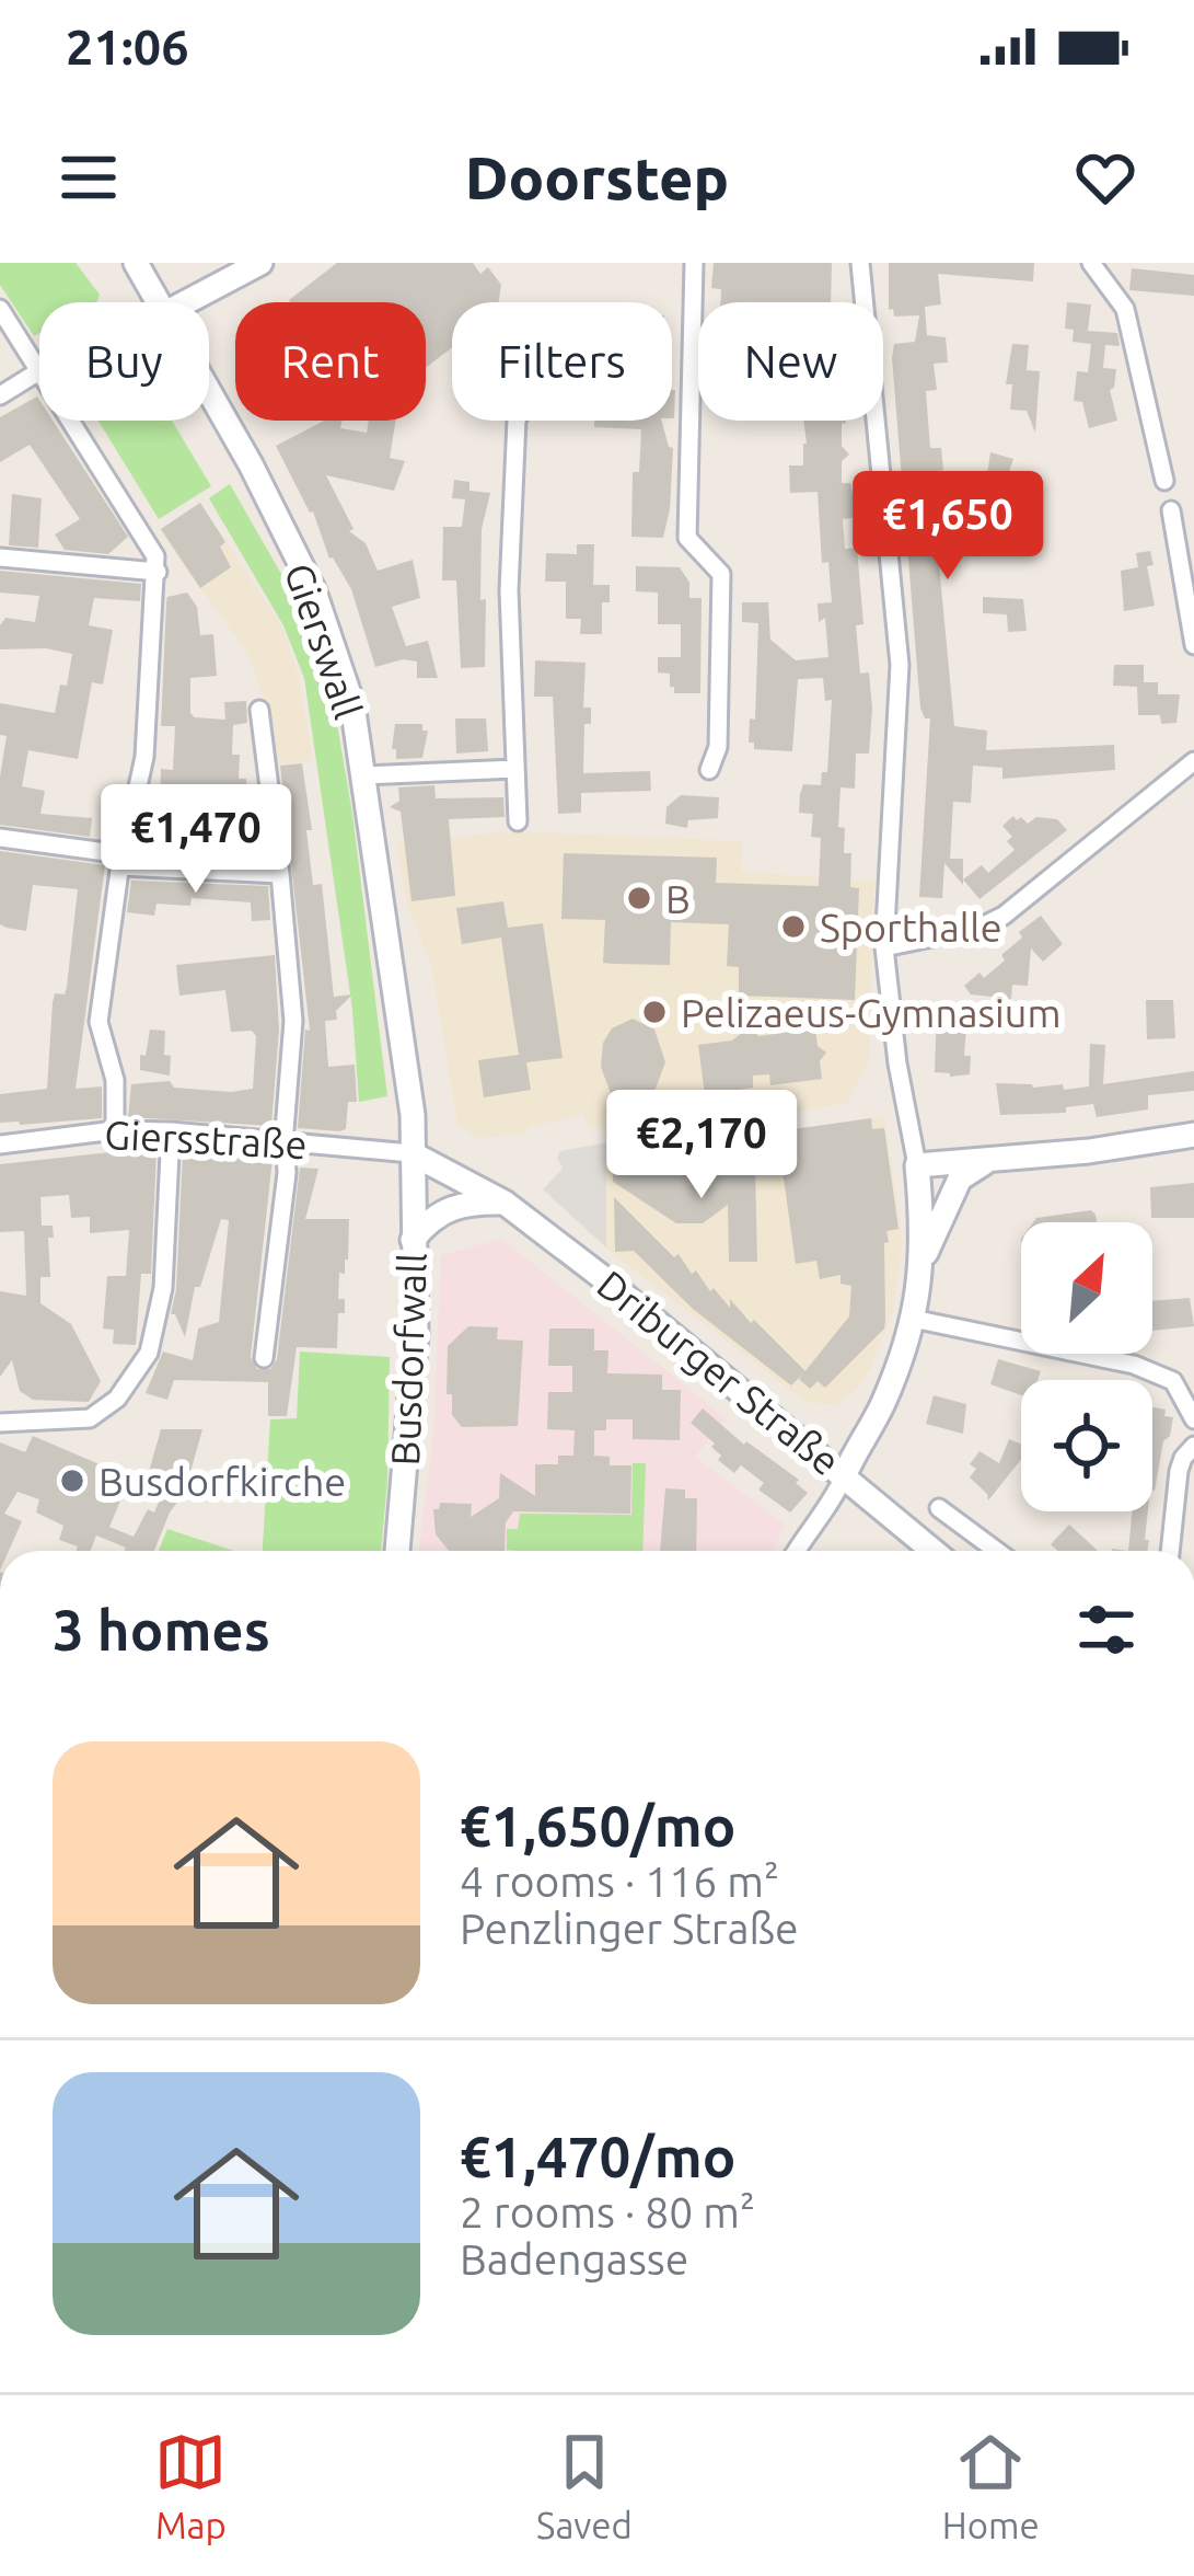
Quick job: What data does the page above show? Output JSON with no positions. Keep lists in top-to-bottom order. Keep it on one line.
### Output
{"streets":{"main road":["Gierswall","Busdorfwall","Driburger Straße"],"street":["Giersstraße"]},"crossings":[["Gierswall","Giersstraße"],["Gierswall","Busdorfwall"],["Gierswall","Driburger Straße"],["Giersstraße","Busdorfwall"],["Giersstraße","Driburger Straße"],["Busdorfwall","Driburger Straße"]],"places":["B","Sporthalle","Pelizaeus-Gymnasium","Busdorfkirche"],"north":"top right","page":{"status":"21:06","header":"Doorstep","chip":["Buy","Rent","Filters","New"],"price":["€1,650","€1,470","€2,170"],"heading":"3 homes","list":[{"name":"€1,650/mo","note":"4 rooms · 116 m² · Penzlinger Straße"},{"name":"€1,470/mo","note":"2 rooms · 80 m² · Badengasse"}],"tabs":["Map","Saved","Home"]}}
